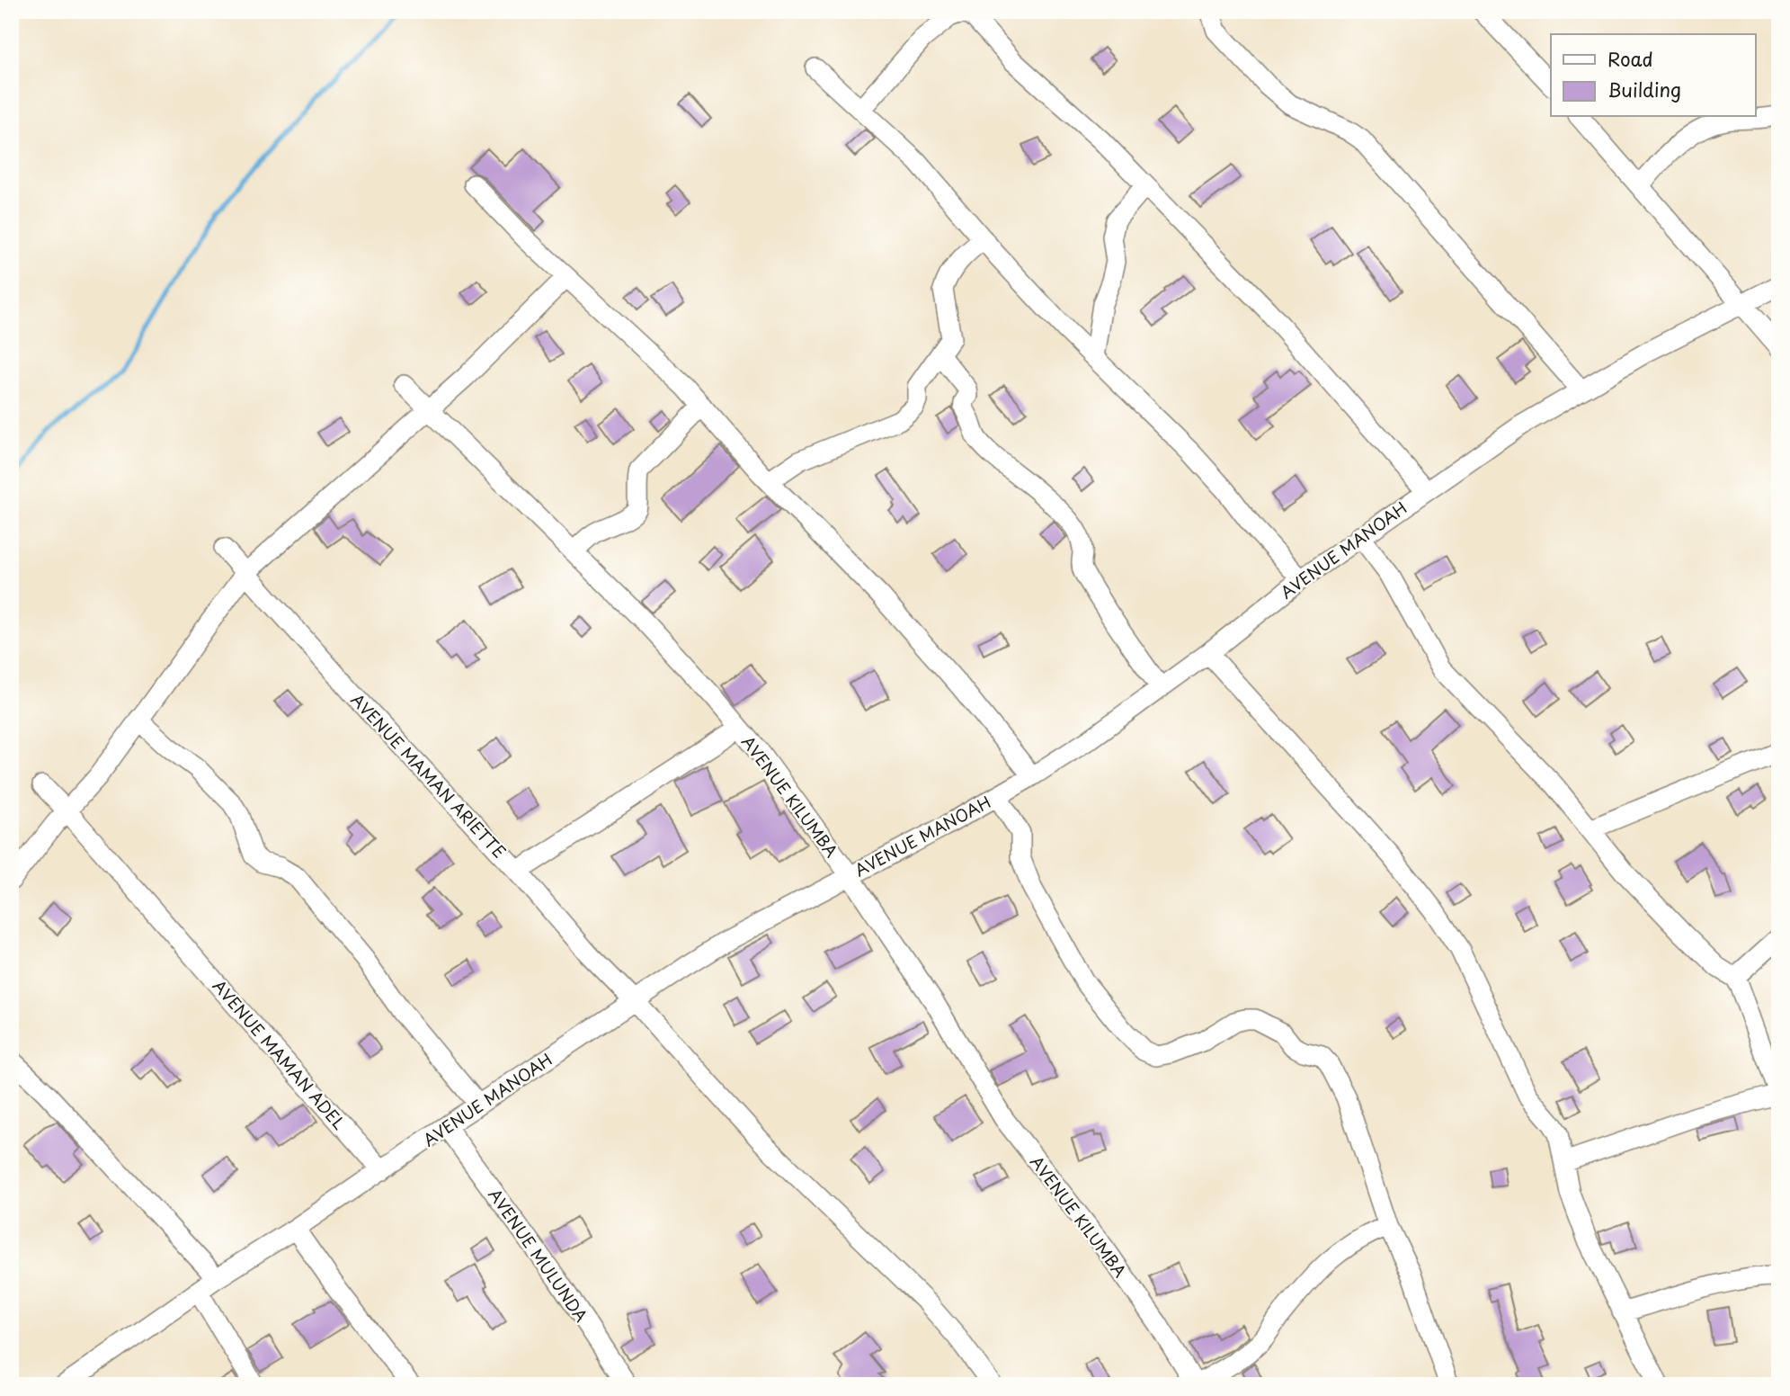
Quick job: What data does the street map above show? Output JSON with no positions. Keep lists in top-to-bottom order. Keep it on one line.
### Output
{"streets":{"street":["AVENUE MANOAH","AVENUE MAMAN ARIETTE","AVENUE KILUMBA","AVENUE MAMAN ADEL","AVENUE MULUNDA"]},"crossings":[["AVENUE MANOAH","AVENUE MAMAN ARIETTE"],["AVENUE MANOAH","AVENUE KILUMBA"],["AVENUE MANOAH","AVENUE MAMAN ADEL"],["AVENUE MANOAH","AVENUE MULUNDA"]],"legend":["Road","Building"]}
